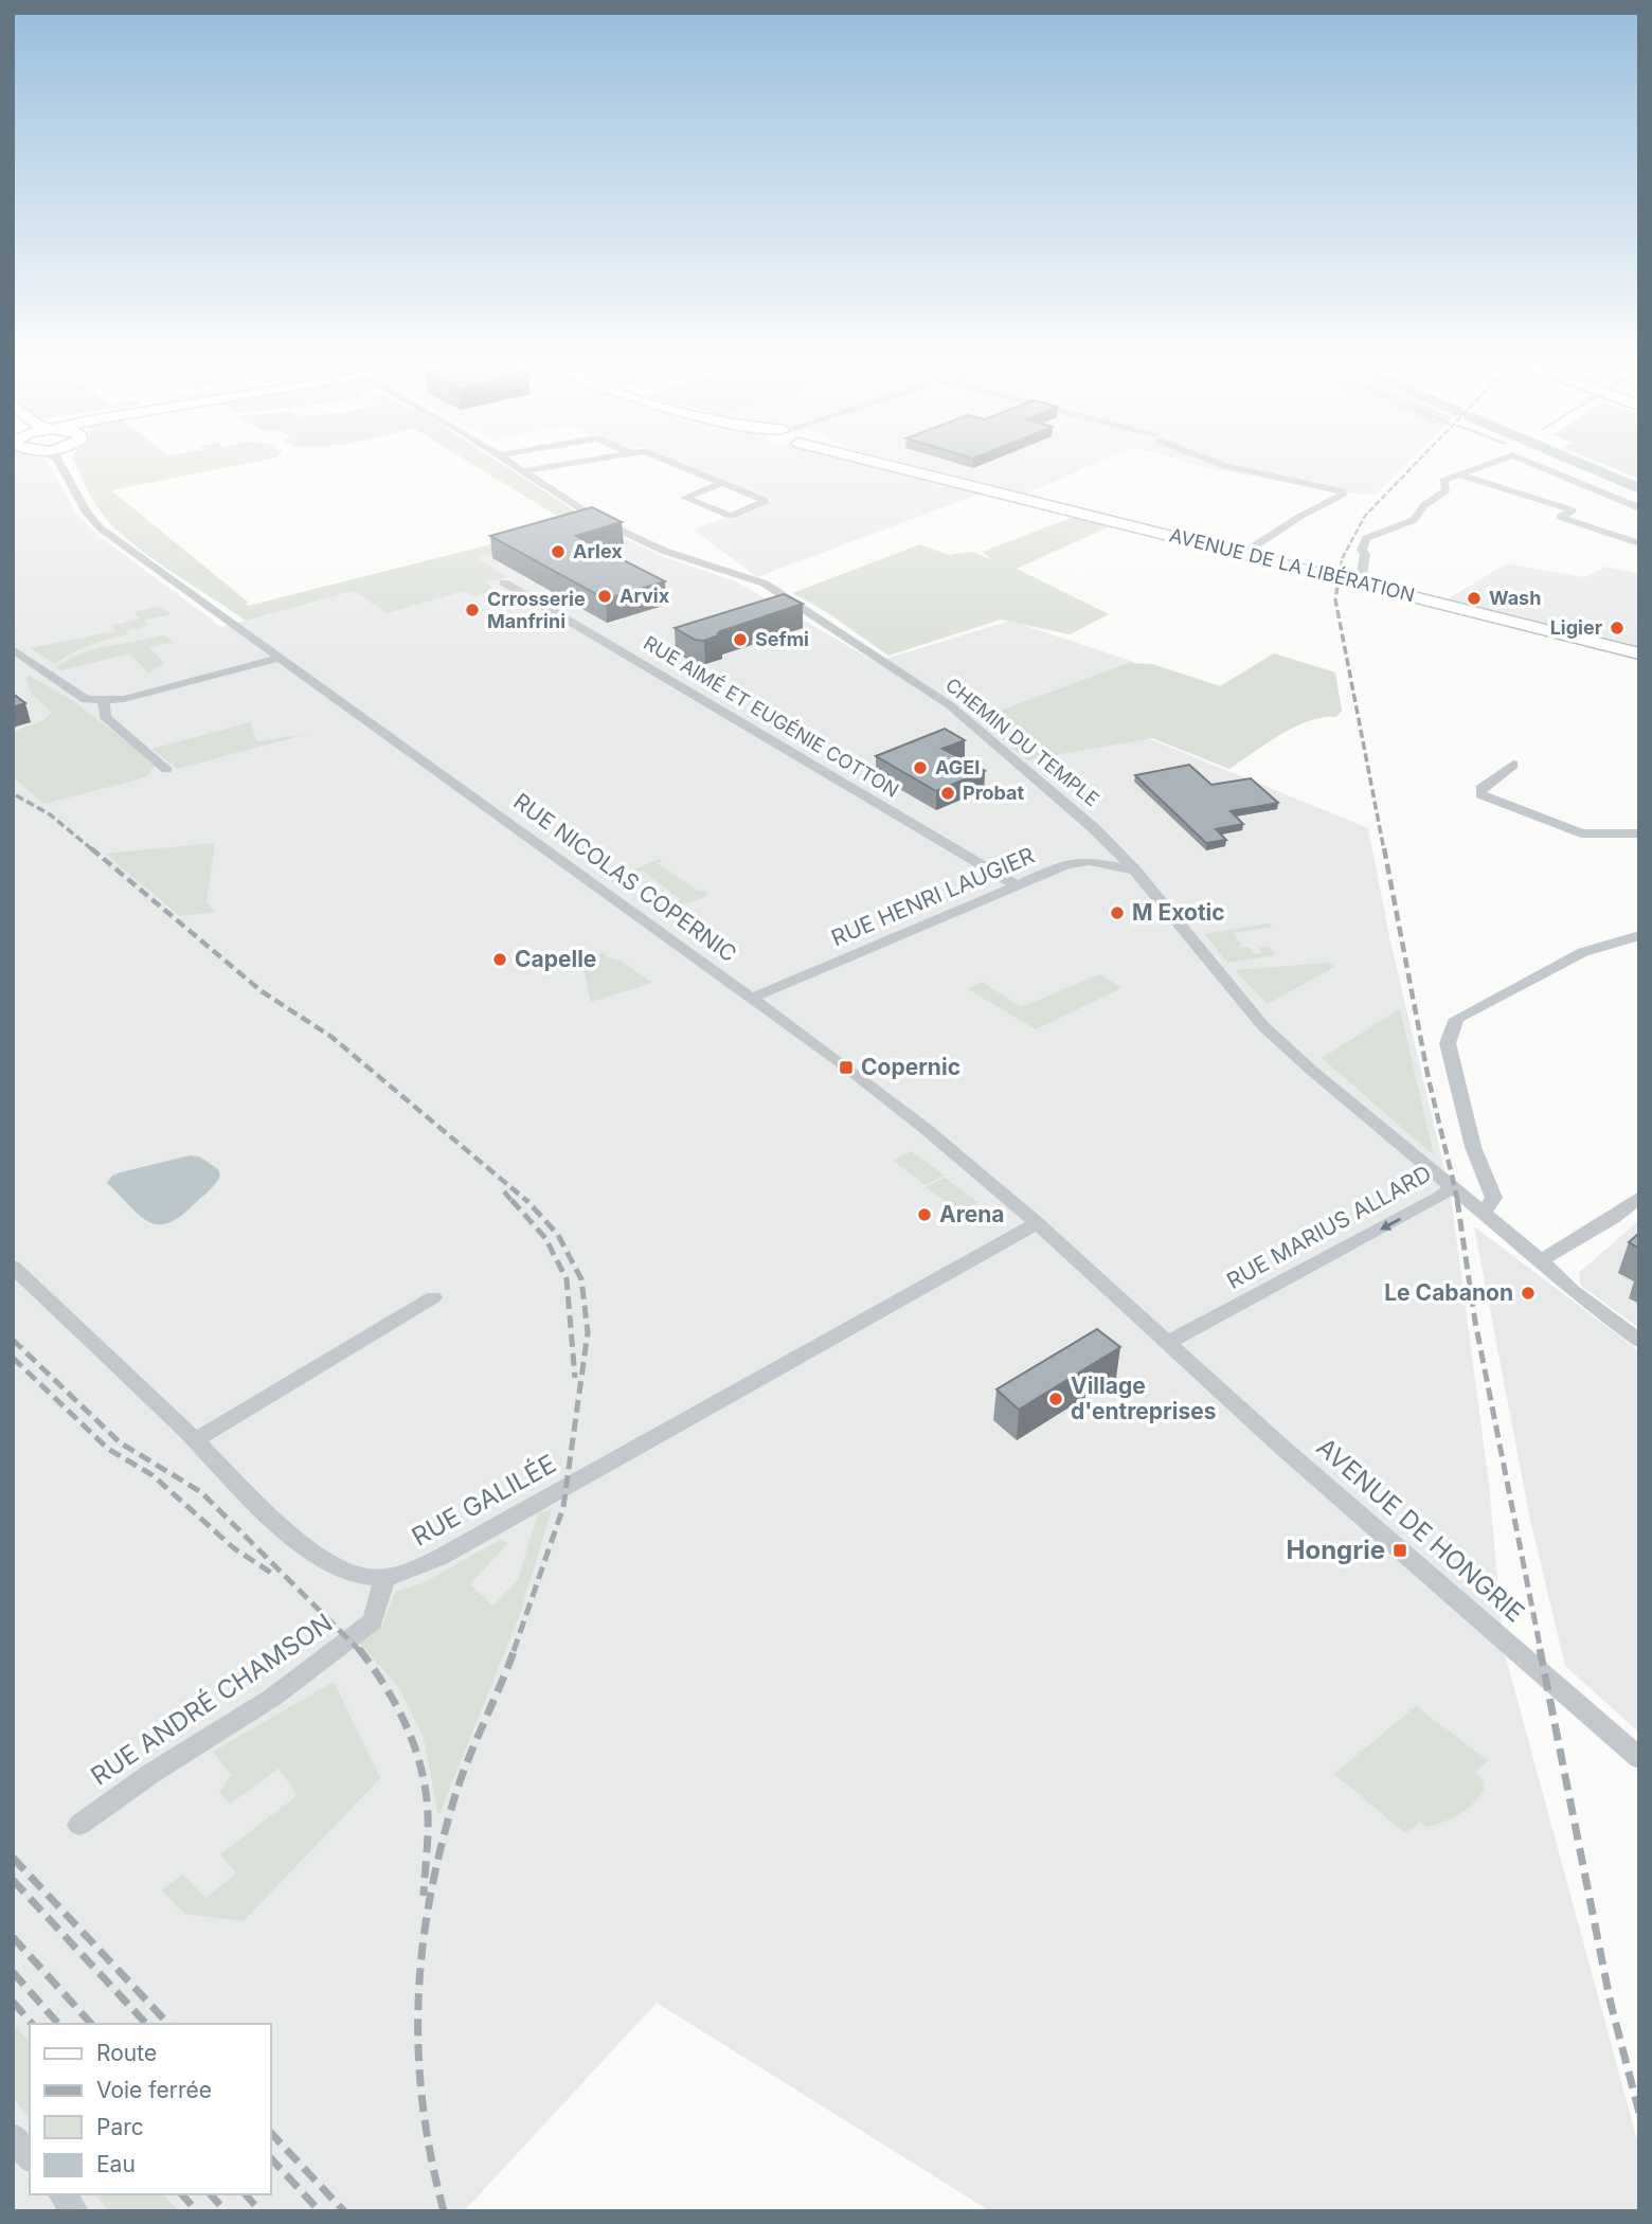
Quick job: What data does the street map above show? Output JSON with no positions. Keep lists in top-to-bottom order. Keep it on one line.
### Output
{"streets":{"main road":["AVENUE DE LA LIBÉRATION"],"street":["RUE AIMÉ ET EUGÉNIE COTTON","CHEMIN DU TEMPLE","RUE NICOLAS COPERNIC","RUE HENRI LAUGIER","RUE MARIUS ALLARD","RUE GALILÉE","AVENUE DE HONGRIE","RUE ANDRÉ CHAMSON"]},"crossings":[["RUE AIMÉ ET EUGÉNIE COTTON","RUE HENRI LAUGIER"],["CHEMIN DU TEMPLE","RUE HENRI LAUGIER"],["CHEMIN DU TEMPLE","RUE MARIUS ALLARD"],["RUE NICOLAS COPERNIC","RUE HENRI LAUGIER"],["RUE NICOLAS COPERNIC","RUE MARIUS ALLARD"],["RUE NICOLAS COPERNIC","RUE GALILÉE"],["RUE NICOLAS COPERNIC","AVENUE DE HONGRIE"],["RUE MARIUS ALLARD","AVENUE DE HONGRIE"],["RUE GALILÉE","RUE ANDRÉ CHAMSON"]],"one_way":["RUE MARIUS ALLARD"],"places":{"other":["Arlex","Arvix","Wash","Crrosserie Manfrini","Ligier","Sefmi","AGEI","Probat","M Exotic","Capelle","Arena","Le Cabanon","Village d'entreprises"],"transit":["Copernic","Hongrie"]},"legend":["Route","Voie ferrée","Parc","Eau"]}
